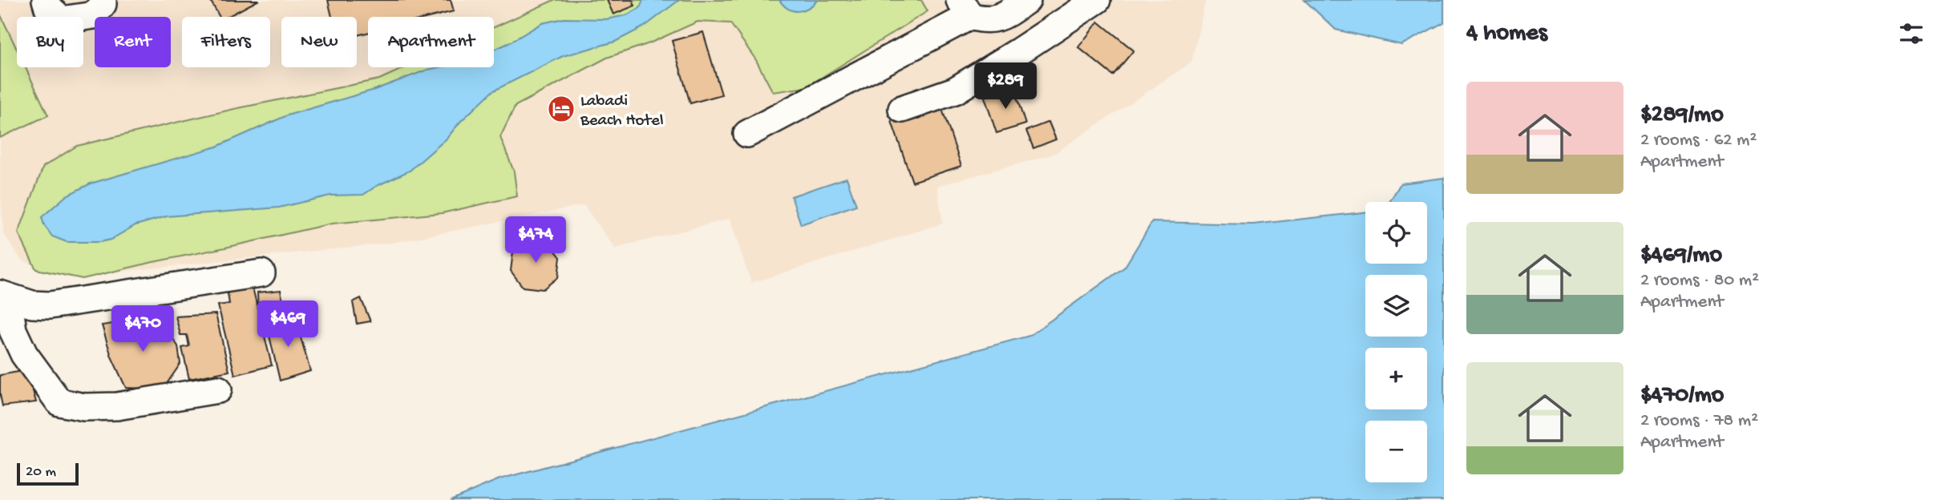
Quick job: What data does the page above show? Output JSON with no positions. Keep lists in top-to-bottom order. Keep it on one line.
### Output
{"places":{"hotel":["Labadi Beach Hotel"]},"scale_bar":"20 m","page":{"heading":"4 homes","chip":["Buy","Rent","Filters","New","Apartment"],"price":["$289","$474","$469","$470"],"list":[{"name":"$289/mo","note":"2 rooms · 62 m² · Apartment"},{"name":"$469/mo","note":"2 rooms · 80 m² · Apartment"},{"name":"$470/mo","note":"2 rooms · 78 m² · Apartment"}],"map_buttons":["+","−"],"scale":"20 m"}}
